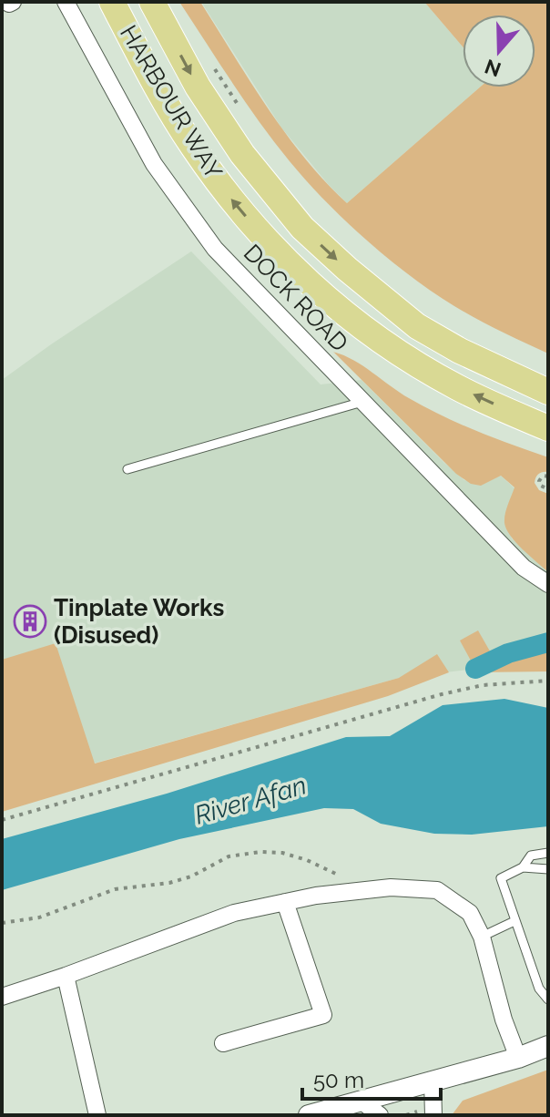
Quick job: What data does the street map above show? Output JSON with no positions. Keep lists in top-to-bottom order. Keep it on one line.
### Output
{"streets":{"main road":["HARBOUR WAY"],"street":["DOCK ROAD"]},"water":["River Afan"],"places":{"building":["Tinplate Works (Disused)"]},"scale_bar":"50 m","north":"bottom"}
